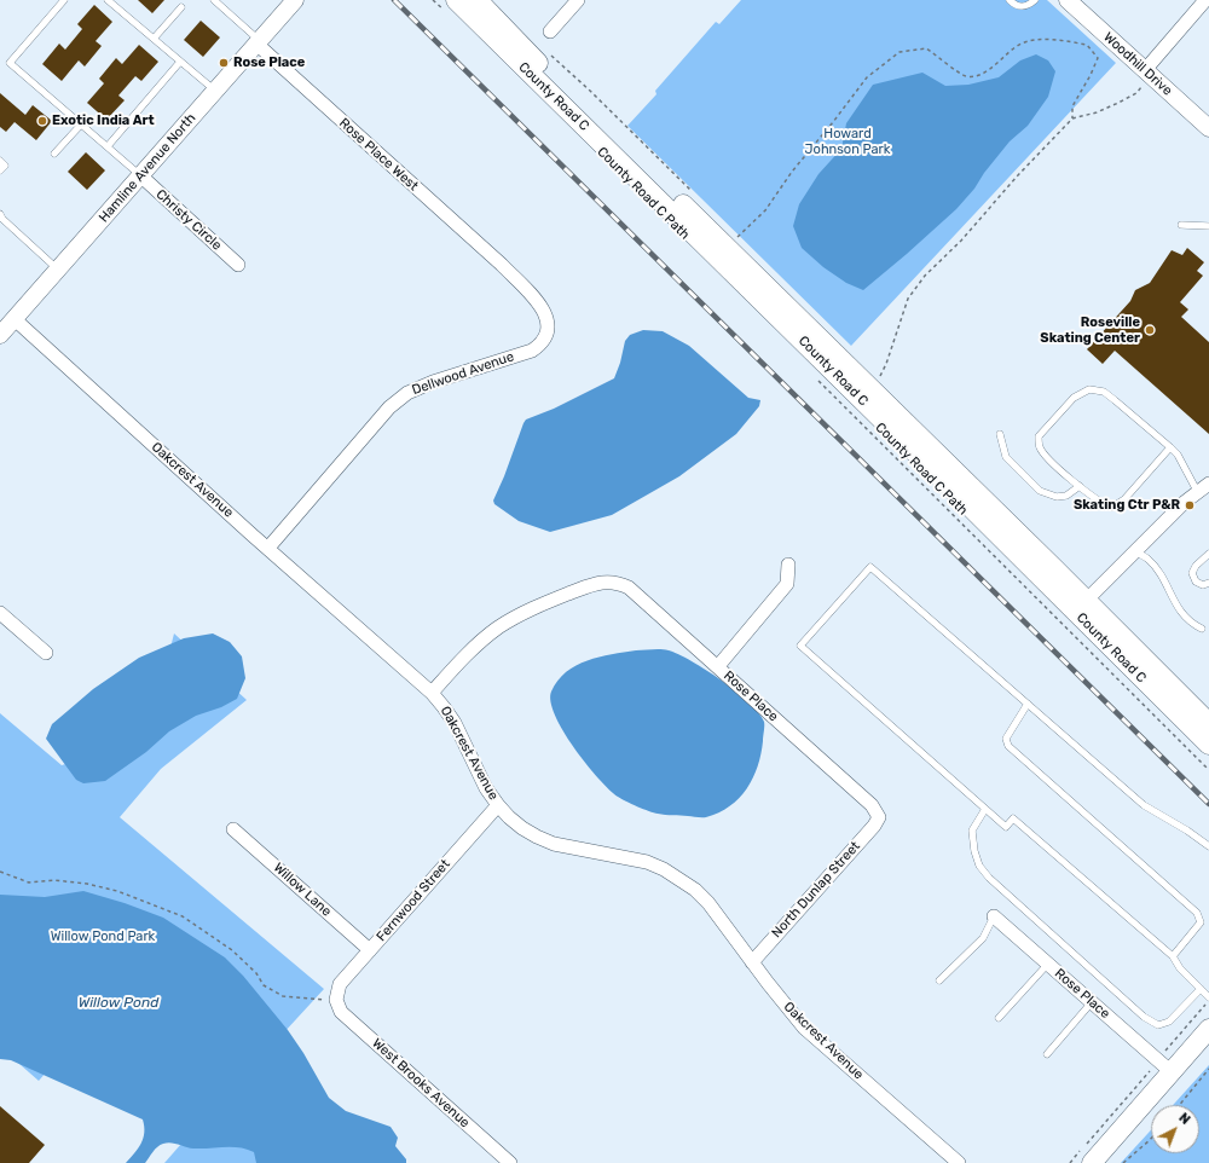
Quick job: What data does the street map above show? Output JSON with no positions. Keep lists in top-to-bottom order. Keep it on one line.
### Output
{"streets":{"main road":["County Road C"],"street":["Woodhill Drive","Rose Place West","Hamline Avenue North","Christy Circle","Dellwood Avenue","Oakcrest Avenue","Rose Place","Willow Lane","North Dunlap Street","Fernwood Street","West Brooks Avenue"],"path":["County Road C Path"]},"crossings":[["Rose Place West","Hamline Avenue North"],["Rose Place West","Dellwood Avenue"],["Hamline Avenue North","Christy Circle"],["Hamline Avenue North","Oakcrest Avenue"],["Dellwood Avenue","Oakcrest Avenue"],["Oakcrest Avenue","Rose Place"],["Oakcrest Avenue","North Dunlap Street"],["Oakcrest Avenue","Fernwood Street"],["Rose Place","North Dunlap Street"],["Willow Lane","Fernwood Street"],["Fernwood Street","West Brooks Avenue"]],"water":["Willow Pond"],"parks":["Howard Johnson Park","Willow Pond Park"],"places":["Rose Place","Exotic India Art","Roseville Skating Center","Skating Ctr P&R"],"north":"top right"}
